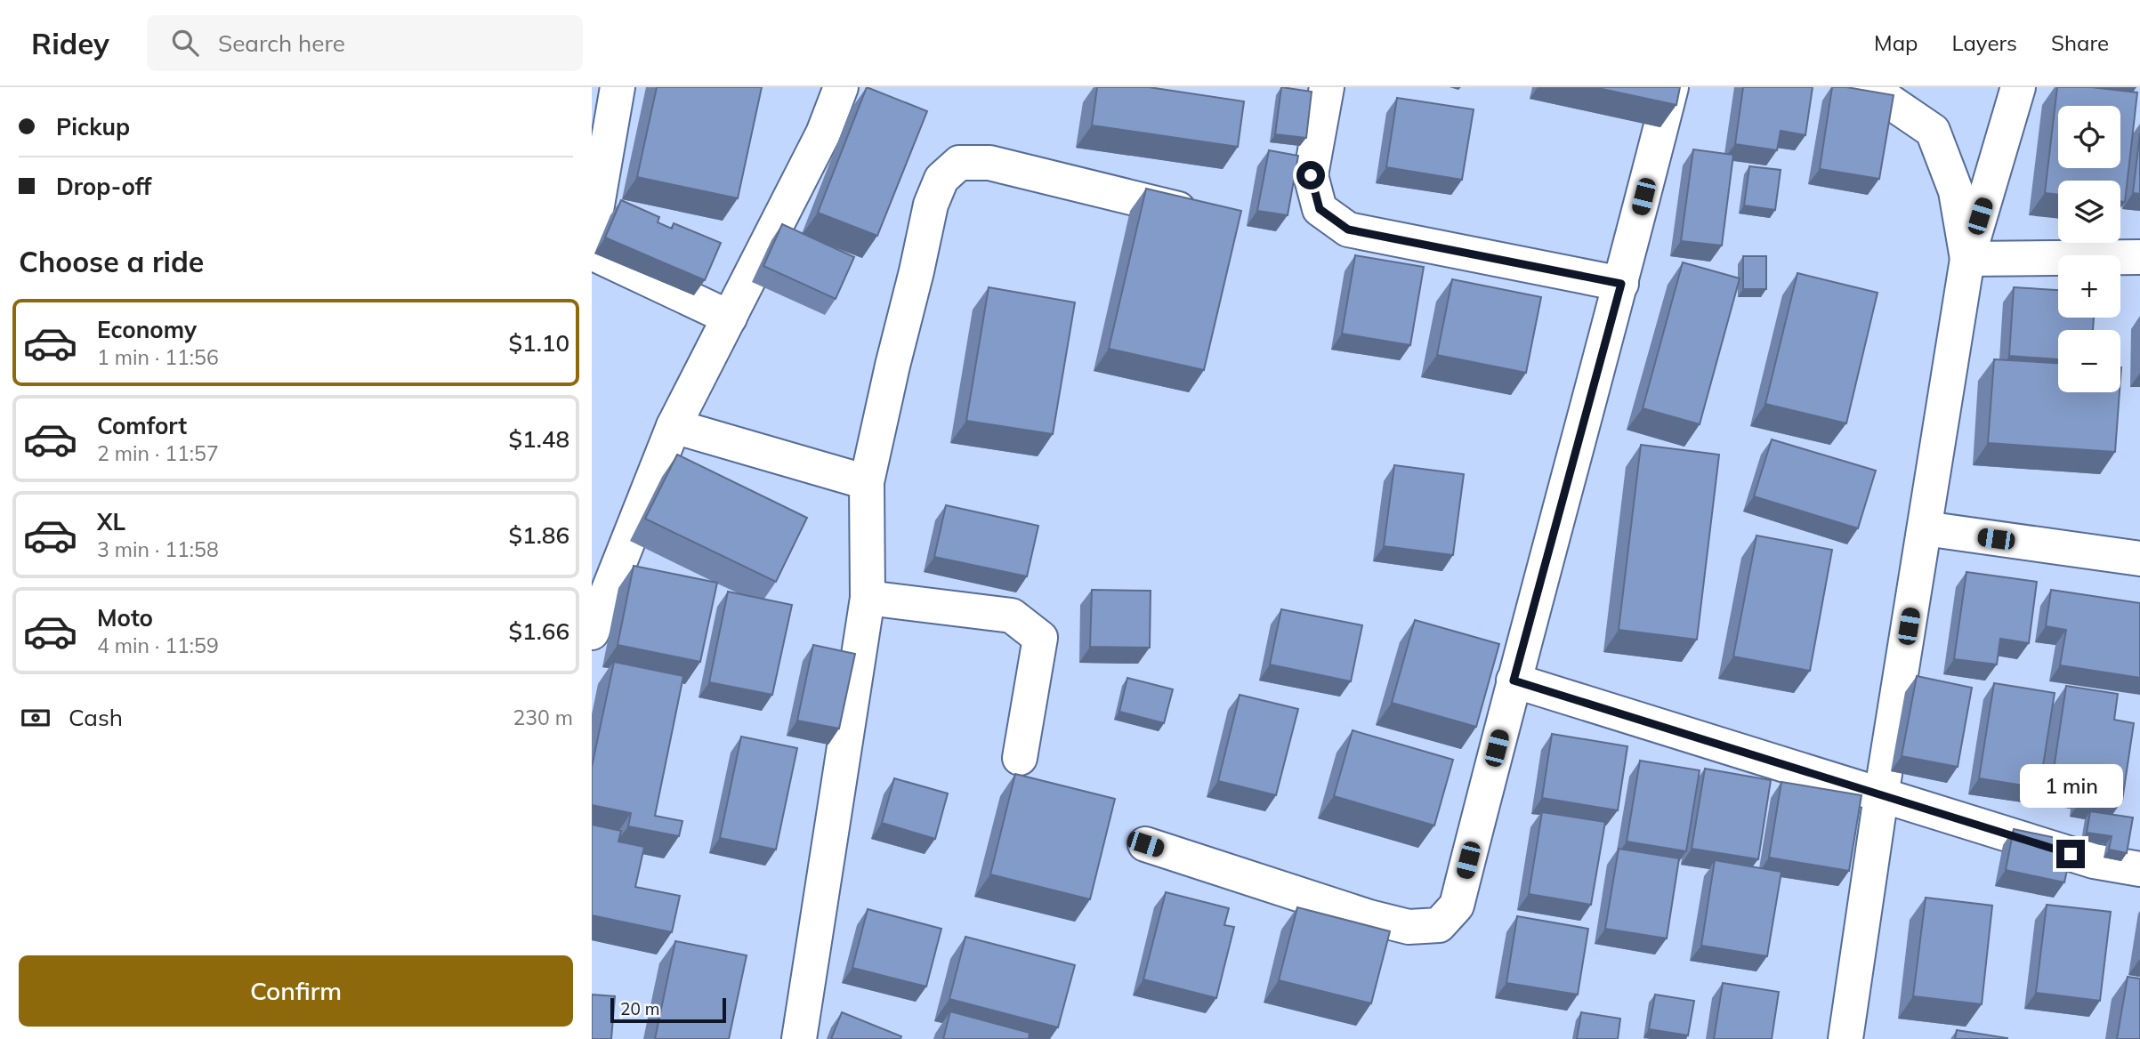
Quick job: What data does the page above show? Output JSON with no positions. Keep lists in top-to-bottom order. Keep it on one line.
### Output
{"scale_bar":"20 m","page":{"header":"Ridey","search":"Search here","nav":["Map","Layers","Share"],"banner":["Pickup","Drop-off"],"map_buttons":["+","−"],"heading":"Choose a ride","list":[{"name":"Economy","note":"1 min · 11:56","value":"$1.10"},{"name":"Comfort","note":"2 min · 11:57","value":"$1.48"},{"name":"XL","note":"3 min · 11:58","value":"$1.86"},{"name":"Moto","note":"4 min · 11:59","value":"$1.66"}],"pay":["Cash","230 m"],"bubble":"1 min","buttons":"Confirm","scale":"20 m"}}
